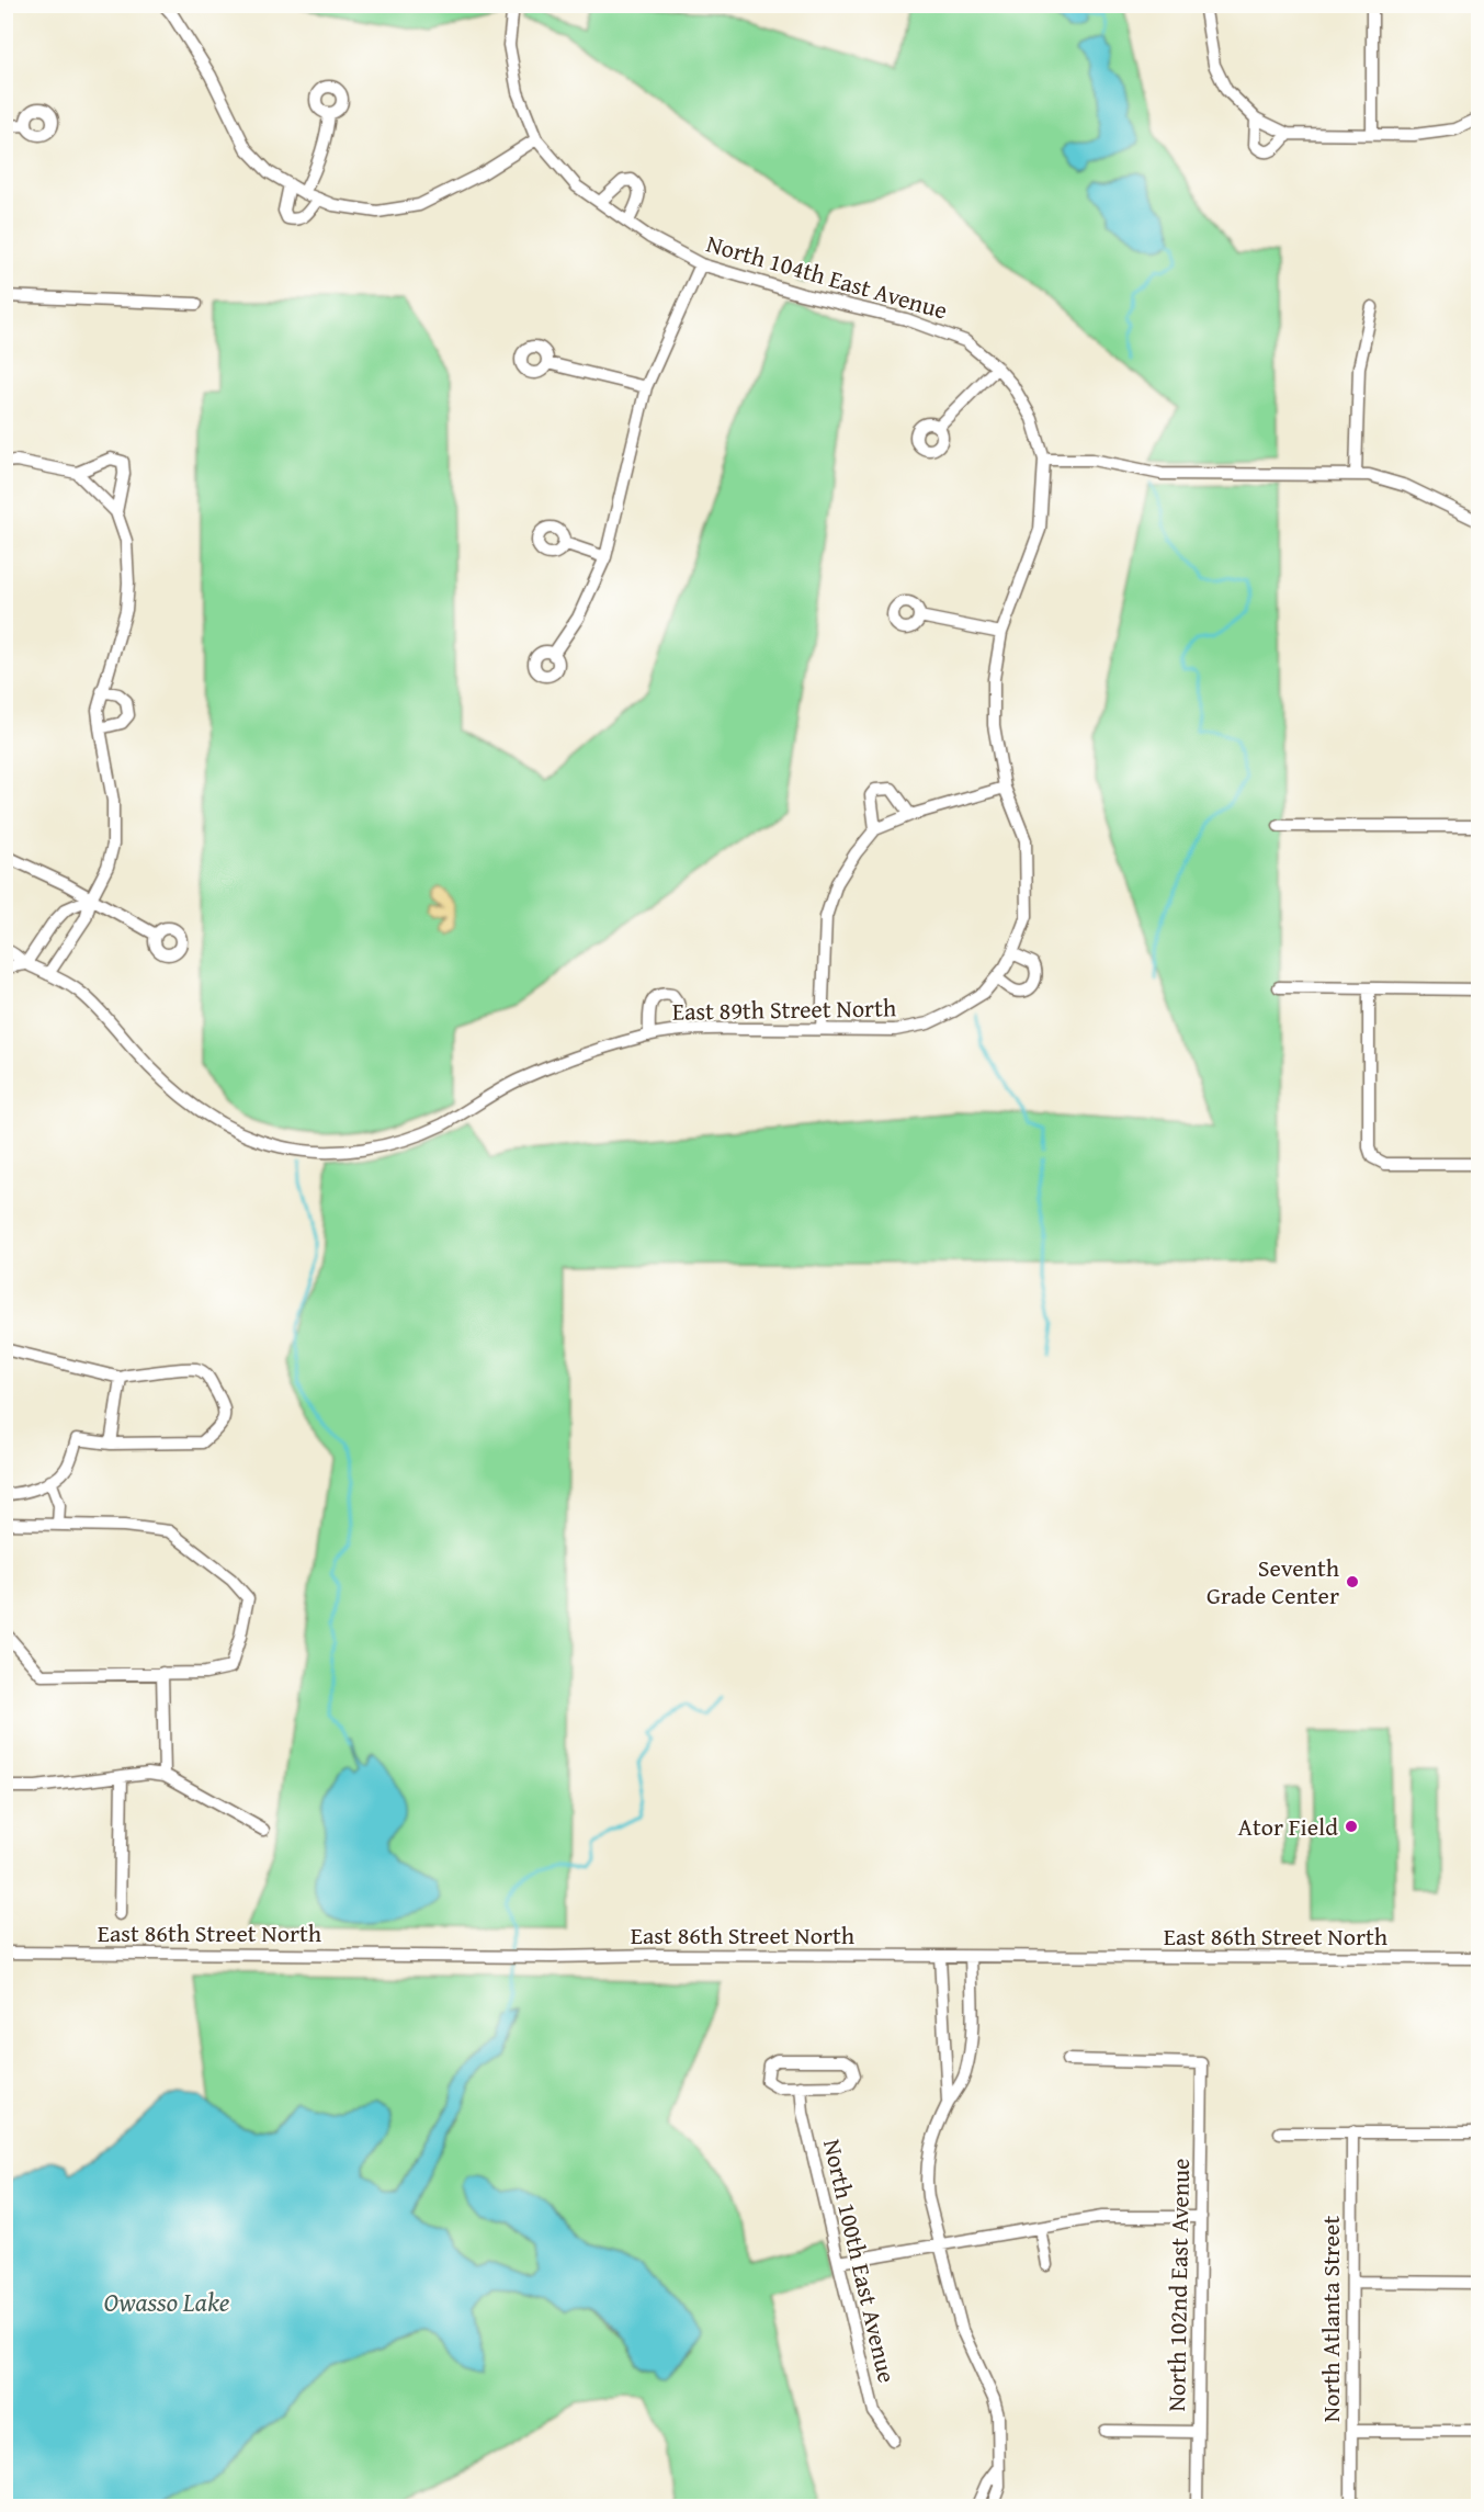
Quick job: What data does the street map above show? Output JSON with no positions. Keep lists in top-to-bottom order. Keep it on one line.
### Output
{"streets":{"street":["North 104th East Avenue","East 89th Street North","East 86th Street North","North 100th East Avenue","North 102nd East Avenue","North Atlanta Street"]},"crossings":[["North 104th East Avenue","East 89th Street North"]],"water":["Owasso Lake"],"places":["Seventh Grade Center","Ator Field"]}
